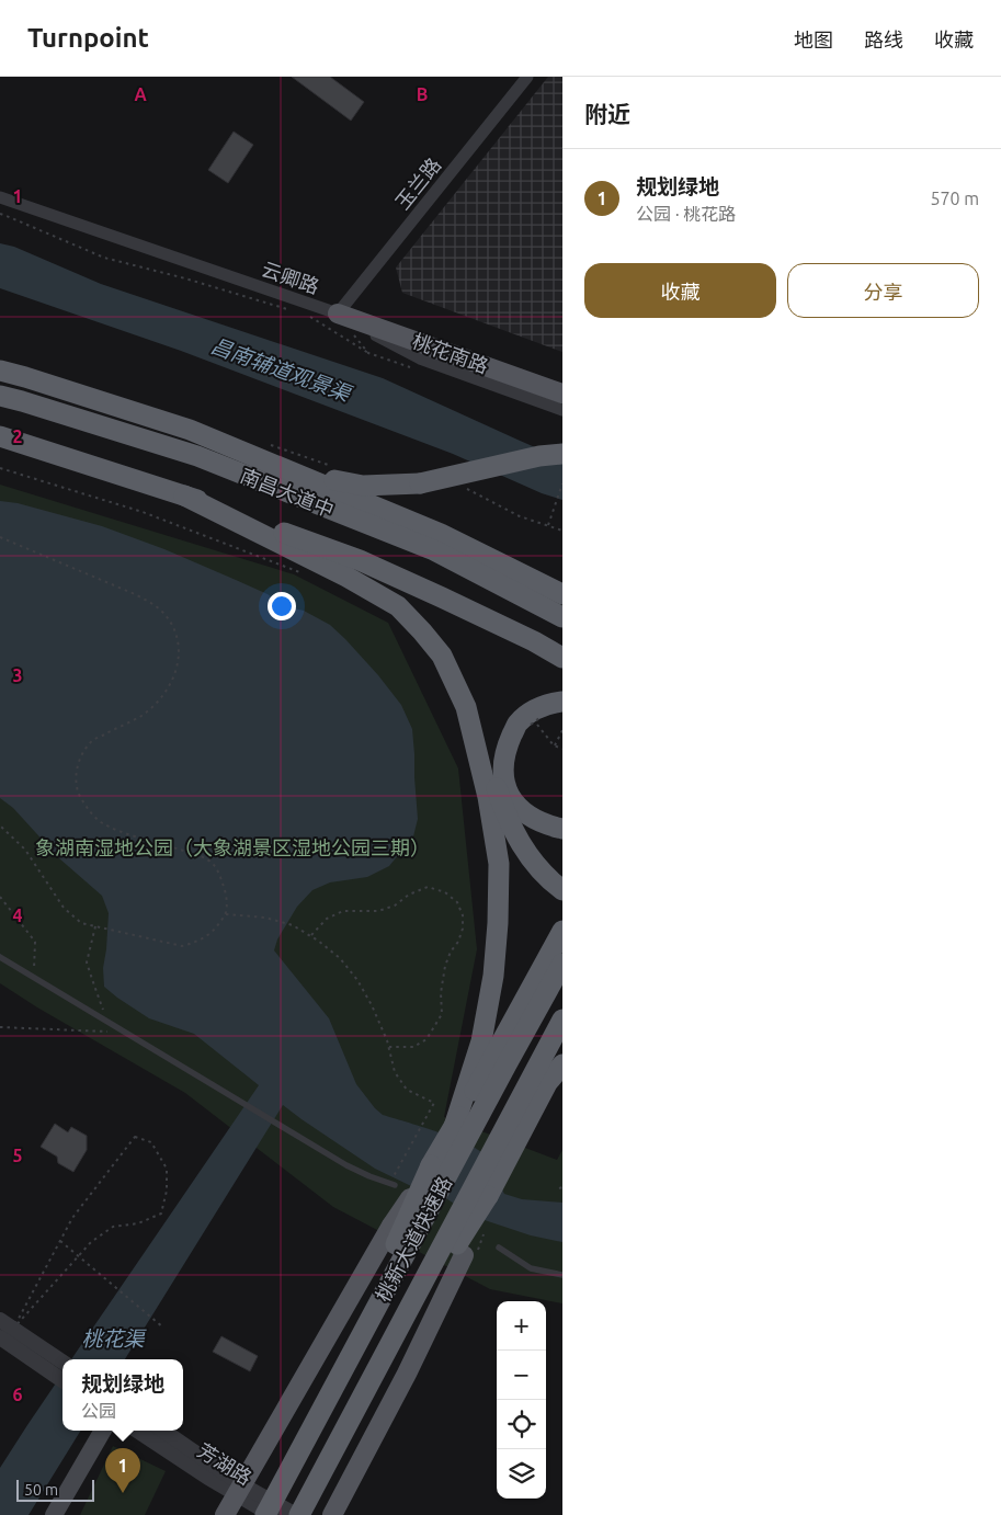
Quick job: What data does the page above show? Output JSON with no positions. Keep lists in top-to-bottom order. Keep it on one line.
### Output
{"streets":{"highway":["南昌大道中","桃新大道快速路"],"main road":["桃花南路"],"street":["玉兰路","云卿路","芳湖路"]},"crossings":[["玉兰路","云卿路"],["玉兰路","桃花南路"],["云卿路","桃花南路"],["桃新大道快速路","芳湖路"]],"water":["昌南辅道观景渠","桃花渠"],"parks":["象湖南湿地公园（大象湖景区湿地公园三期）"],"scale_bar":"50 m","page":{"header":"Turnpoint","nav":["地图","路线","收藏"],"heading":"附近","list":[{"mark":"1","name":"规划绿地","note":"公园 · 桃花路","value":"570 m"}],"buttons":["收藏","分享"],"map_buttons":["+","−"],"popup":["规划绿地","公园"],"pins":"1","scale":"50 m"},"grid":{"columns":["A","B"],"rows":["1","2","3","4","5","6"]}}
